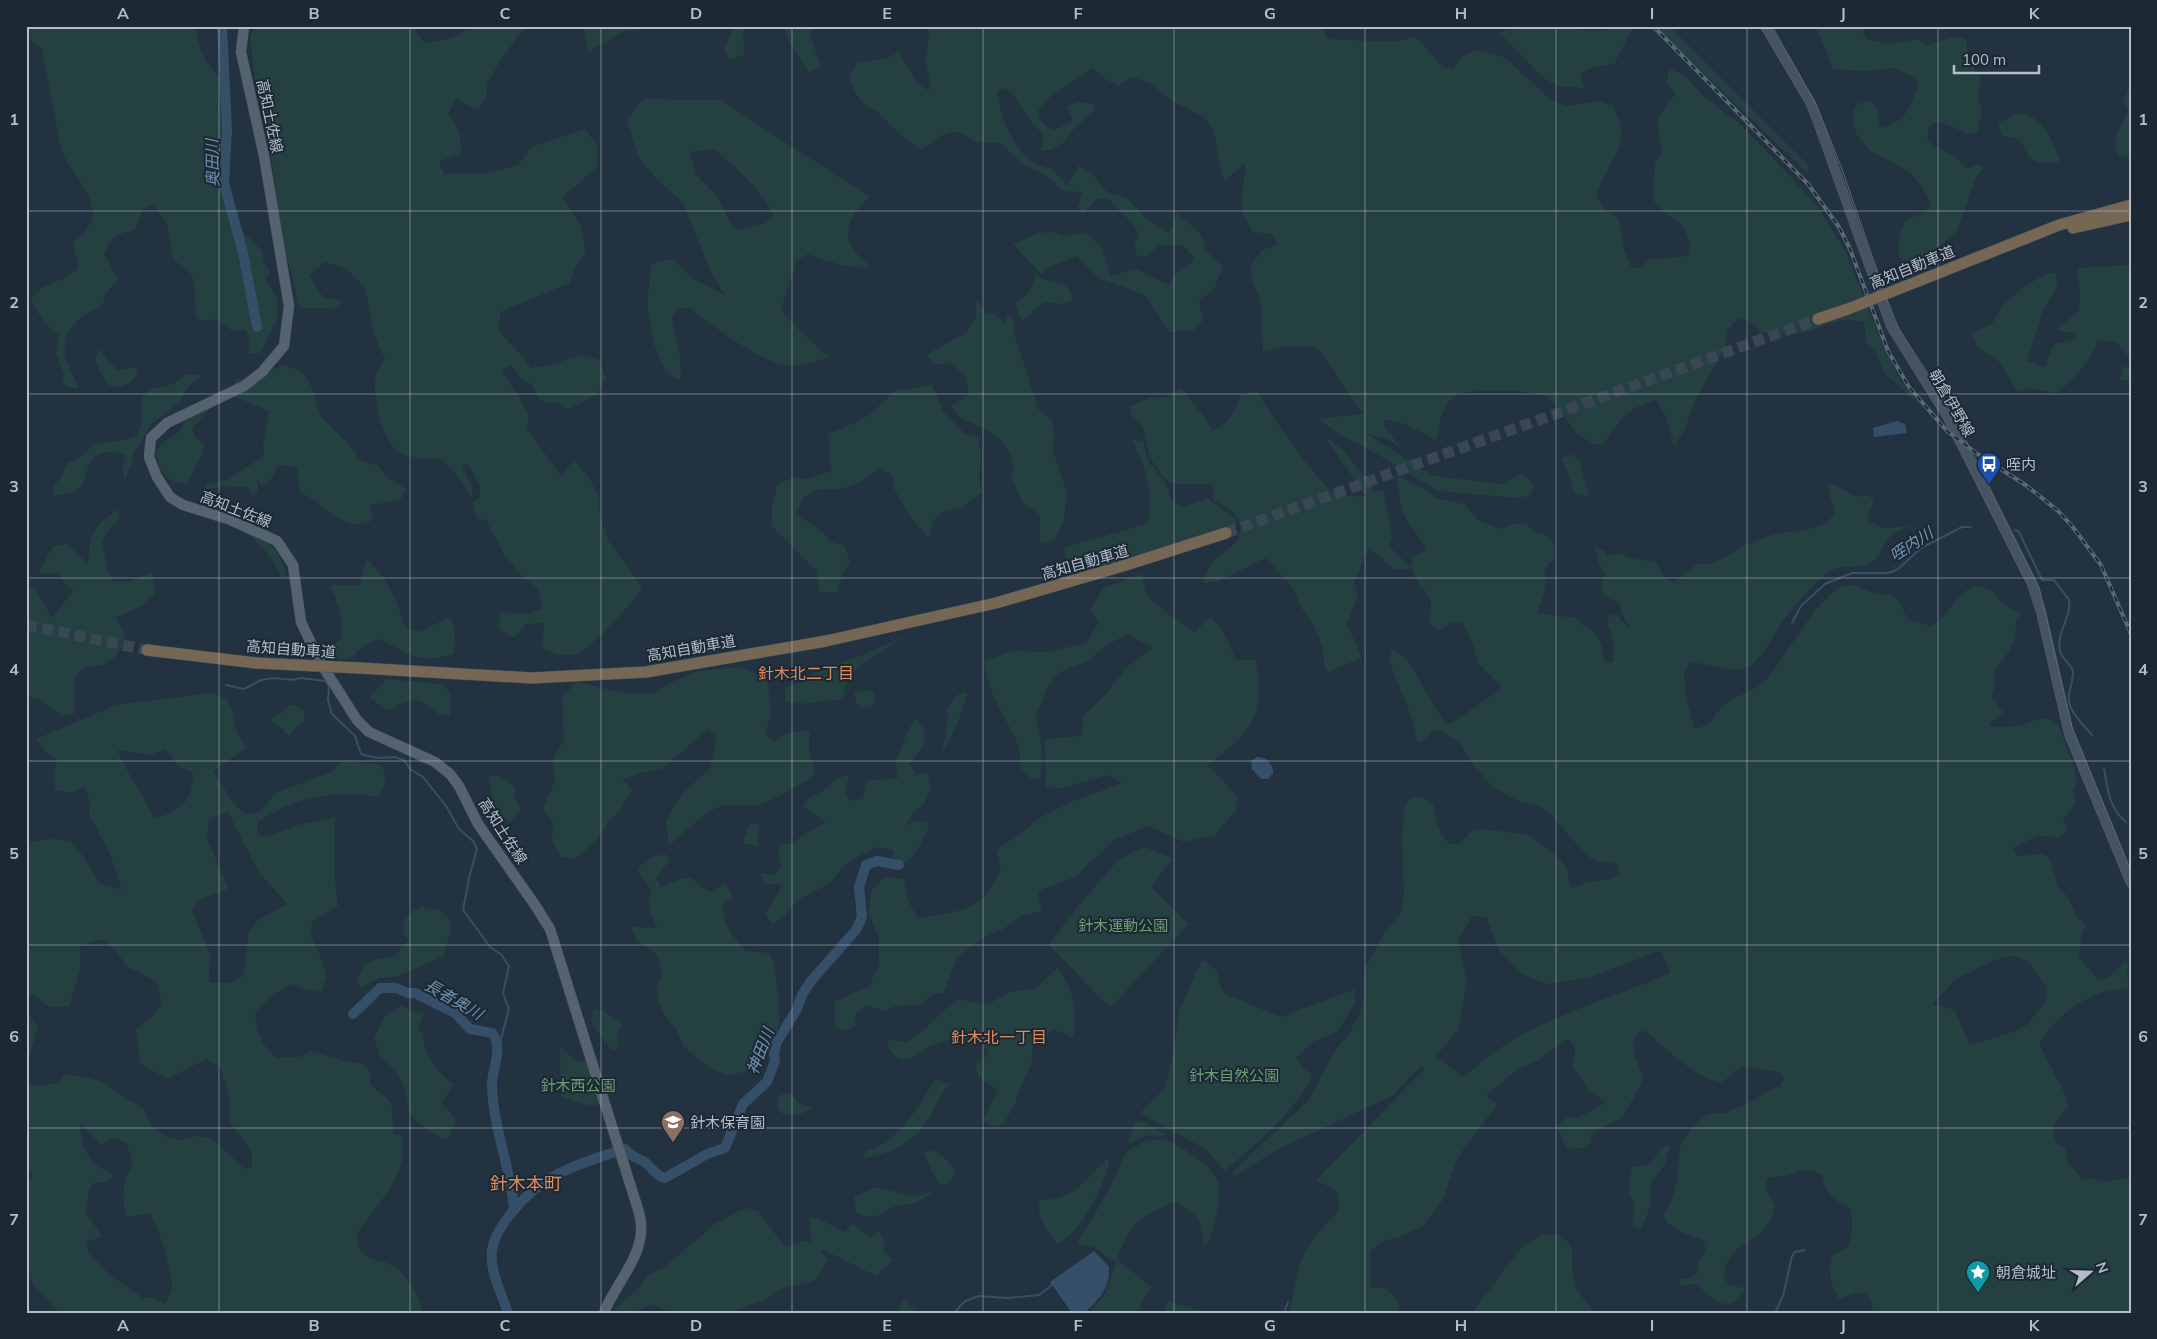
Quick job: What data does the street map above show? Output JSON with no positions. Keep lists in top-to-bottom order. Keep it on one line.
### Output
{"streets":{"highway":["高知自動車道"],"main road":["高知土佐線","朝倉伊野線"]},"districts":["針木北二丁目","針木北一丁目","針木本町"],"water":["奥田川","咥内川","長者奥川","神田川"],"parks":["針木運動公園","針木自然公園","針木西公園"],"places":{"bus stop":["咥内"],"school or university":["針木保育園"],"place":["朝倉城址"]},"scale_bar":"100 m","north":"right","grid":{"columns":["A","B","C","D","E","F","G","H","I","J","K"],"rows":["1","2","3","4","5","6","7"]}}
